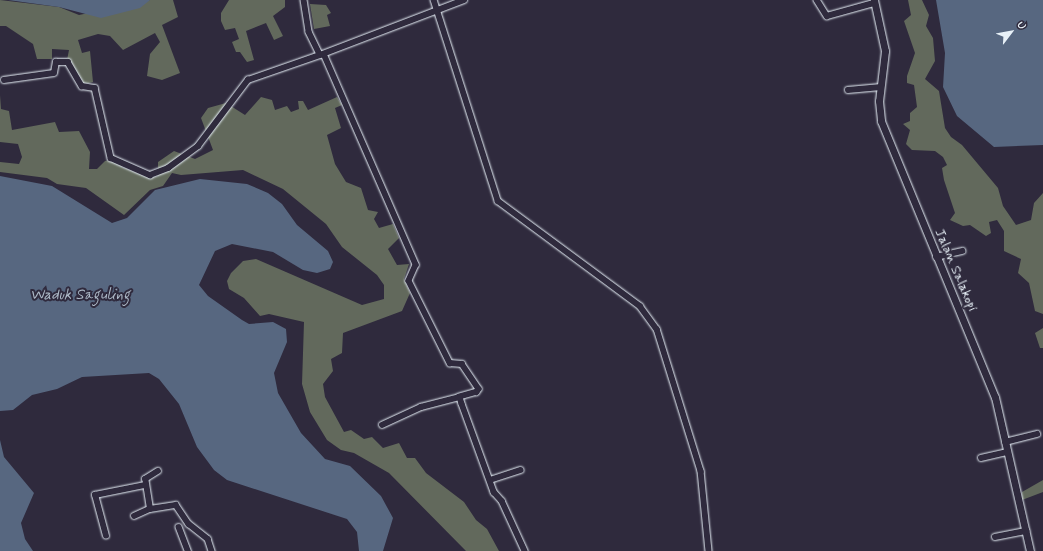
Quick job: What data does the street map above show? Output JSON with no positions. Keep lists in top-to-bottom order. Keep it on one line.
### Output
{"streets":{"street":["Jalan Salakopi"]},"water":["Waduk Saguling"],"north":"top right"}
